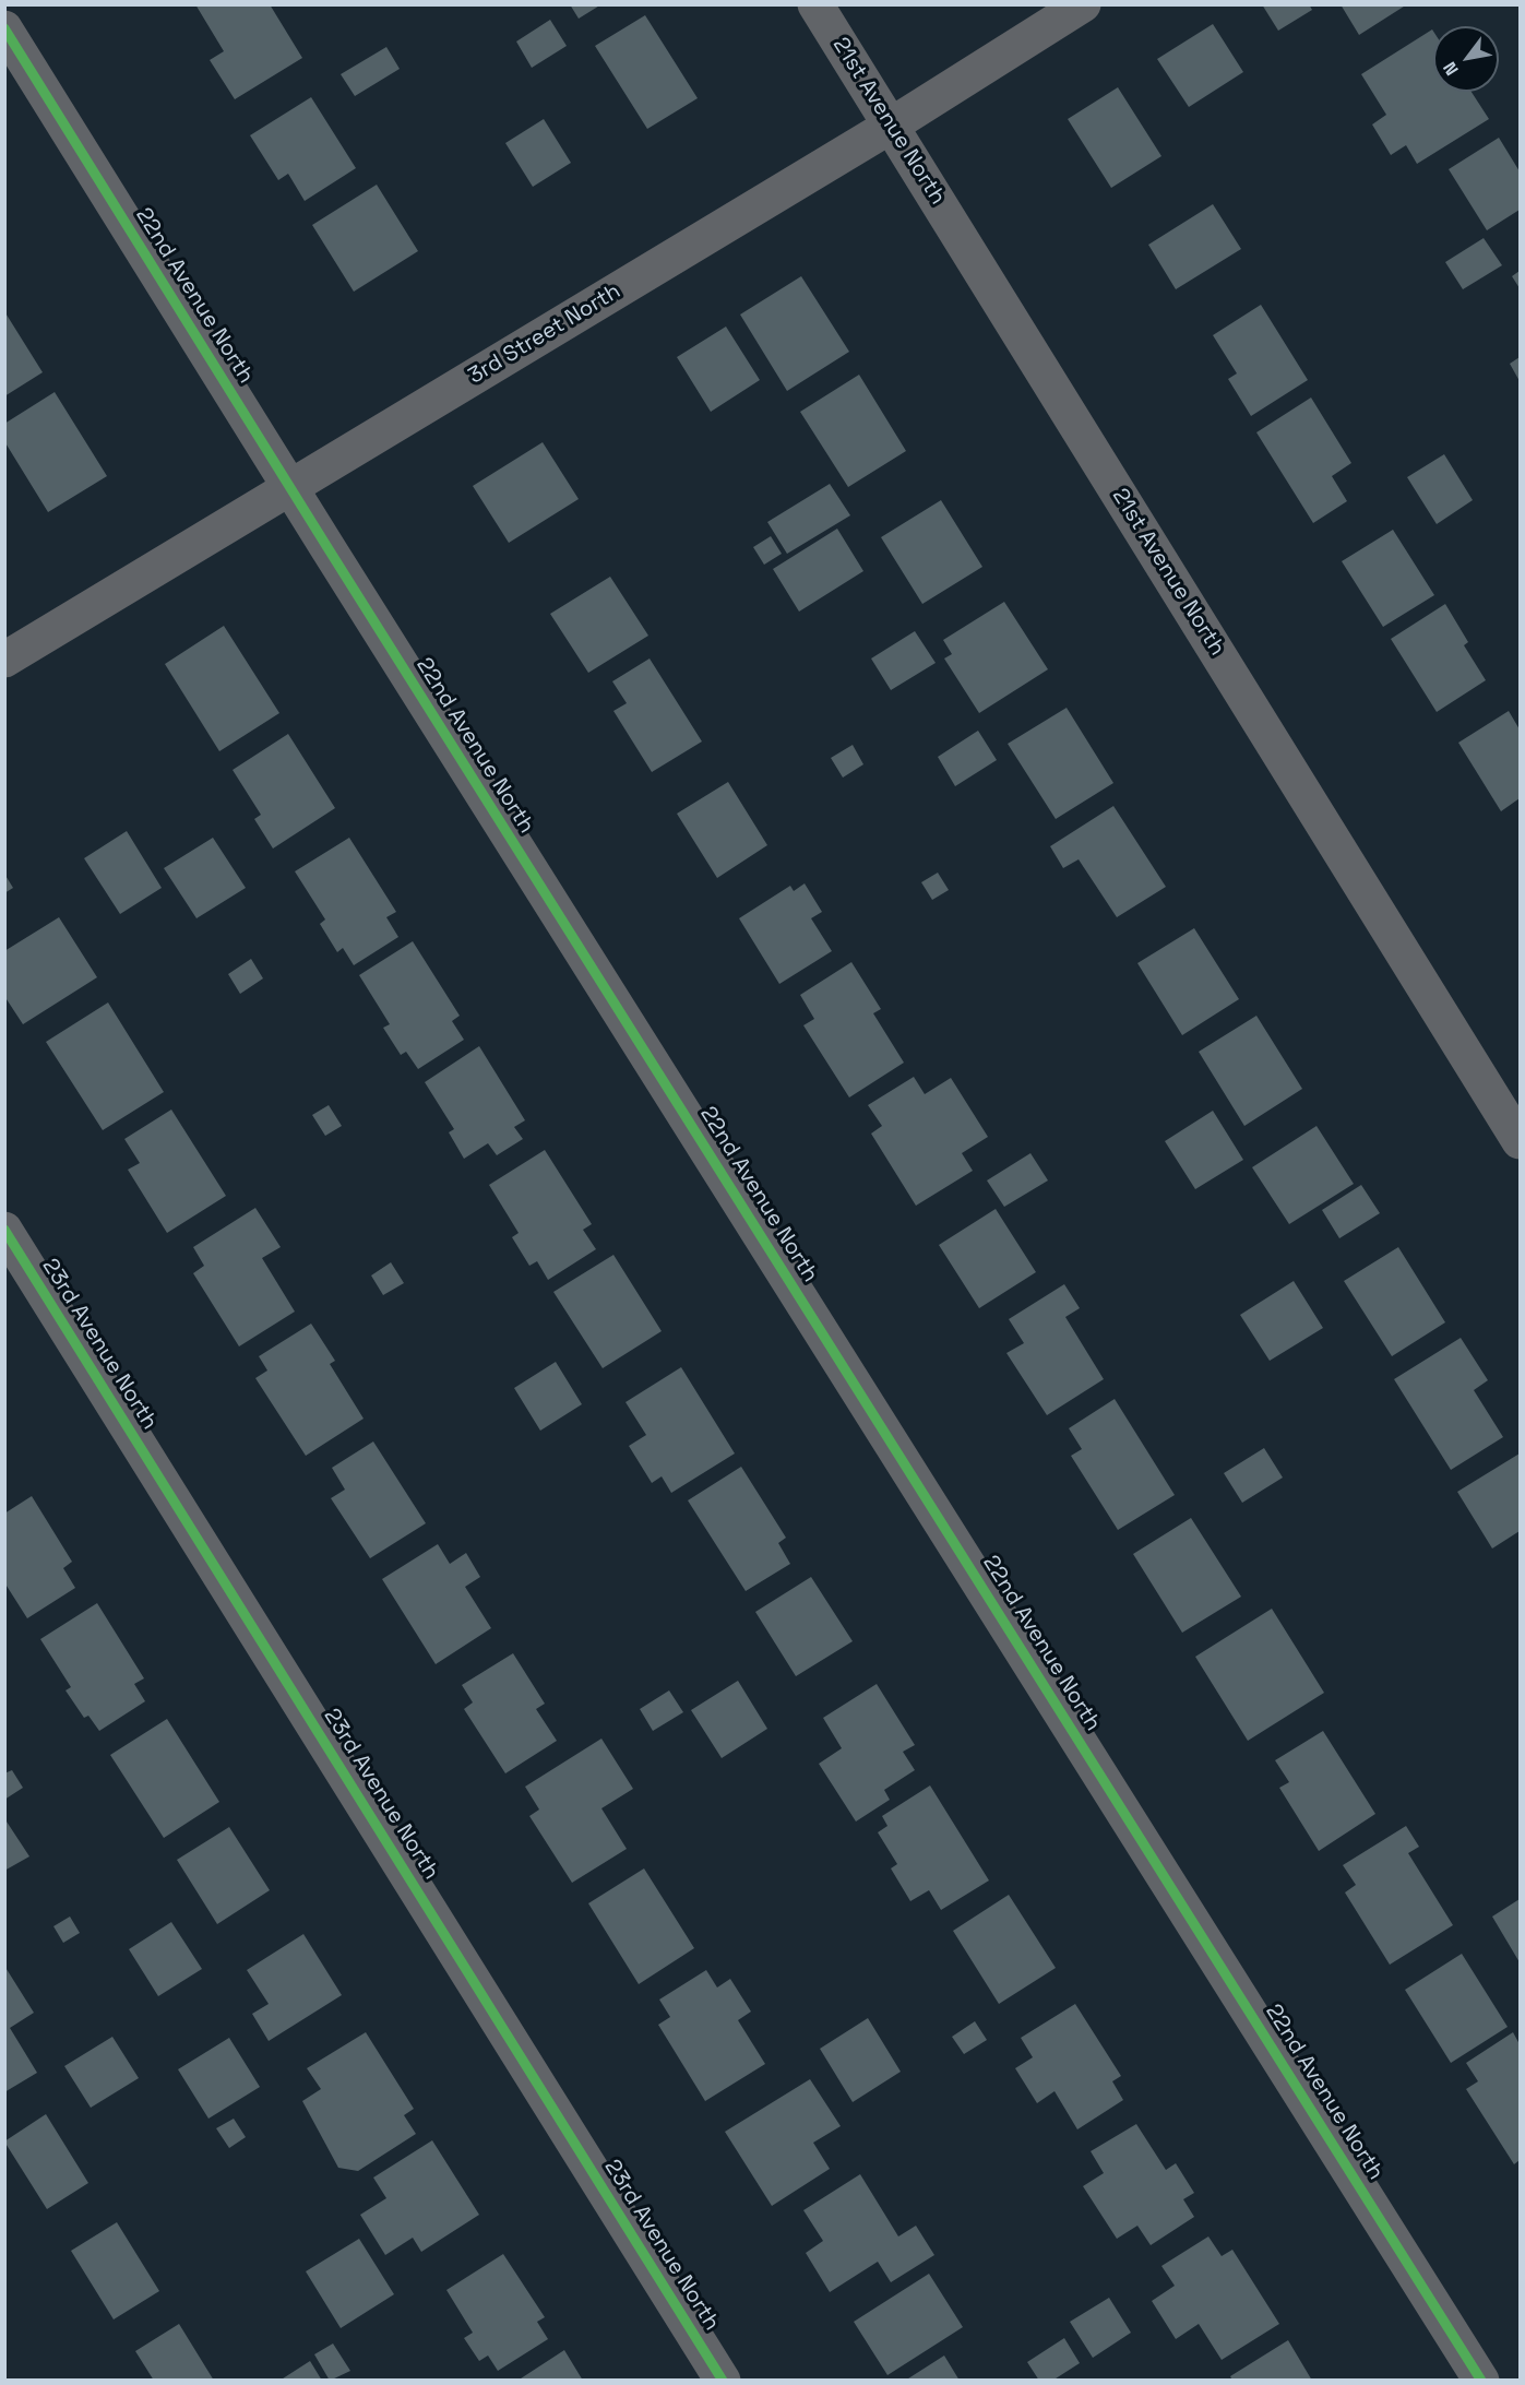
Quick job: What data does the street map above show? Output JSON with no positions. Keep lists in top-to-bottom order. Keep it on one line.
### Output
{"streets":{"street":["21st Avenue North","22nd Avenue North","3rd Street North","23rd Avenue North"]},"crossings":[["21st Avenue North","3rd Street North"],["22nd Avenue North","3rd Street North"]],"north":"bottom left"}
